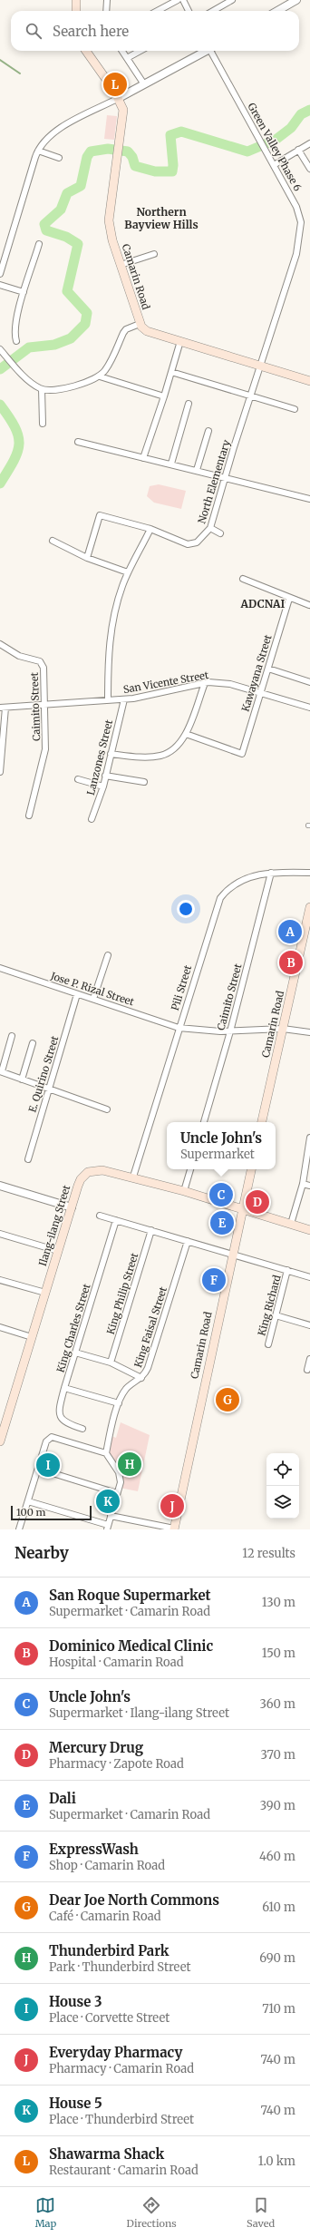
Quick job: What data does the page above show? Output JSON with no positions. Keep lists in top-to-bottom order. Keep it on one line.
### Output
{"streets":{"main road":["Camarin Road","Ilang-ilang Street"],"street":["Green Valley Phase 6","North Elementary","Kawayana Street","San Vicente Street","Caimito Street","Lanzones Street","Pili Street","Jose P. Rizal Street","E. Quirino Street","King Philip Street","King Richard","King Faisal Street","King Charles Street"]},"crossings":[["Green Valley Phase 6","Camarin Road"],["Green Valley Phase 6","North Elementary"],["Camarin Road","North Elementary"],["Camarin Road","Jose P. Rizal Street"],["Camarin Road","Ilang-ilang Street"],["Kawayana Street","San Vicente Street"],["San Vicente Street","Caimito Street"],["San Vicente Street","Lanzones Street"],["Caimito Street","Pili Street"],["Caimito Street","Jose P. Rizal Street"],["Pili Street","Jose P. Rizal Street"],["Pili Street","Ilang-ilang Street"],["Jose P. Rizal Street","E. Quirino Street"]],"districts":["Northern Bayview Hills","ADCNAI"],"scale_bar":"100 m","page":{"search":"Search here","pins":["L","A","B","C","D","E","F","G","H","I","K","J"],"popup":["Uncle John's","Supermarket"],"scale":"100 m","heading":["Nearby","12 results"],"list":[{"mark":"A","name":"San Roque Supermarket","note":"Supermarket · Camarin Road","value":"130 m"},{"mark":"B","name":"Dominico Medical Clinic","note":"Hospital · Camarin Road","value":"150 m"},{"mark":"C","name":"Uncle John's","note":"Supermarket · Ilang-ilang Street","value":"360 m"},{"mark":"D","name":"Mercury Drug","note":"Pharmacy · Zapote Road","value":"370 m"},{"mark":"E","name":"Dali","note":"Supermarket · Camarin Road","value":"390 m"},{"mark":"F","name":"ExpressWash","note":"Shop · Camarin Road","value":"460 m"},{"mark":"G","name":"Dear Joe North Commons","note":"Café · Camarin Road","value":"610 m"},{"mark":"H","name":"Thunderbird Park","note":"Park · Thunderbird Street","value":"690 m"},{"mark":"I","name":"House 3","note":"Place · Corvette Street","value":"710 m"},{"mark":"J","name":"Everyday Pharmacy","note":"Pharmacy · Camarin Road","value":"740 m"},{"mark":"K","name":"House 5","note":"Place · Thunderbird Street","value":"740 m"},{"mark":"L","name":"Shawarma Shack","note":"Restaurant · Camarin Road","value":"1.0 km"}],"nav":["Map","Directions","Saved"]}}
